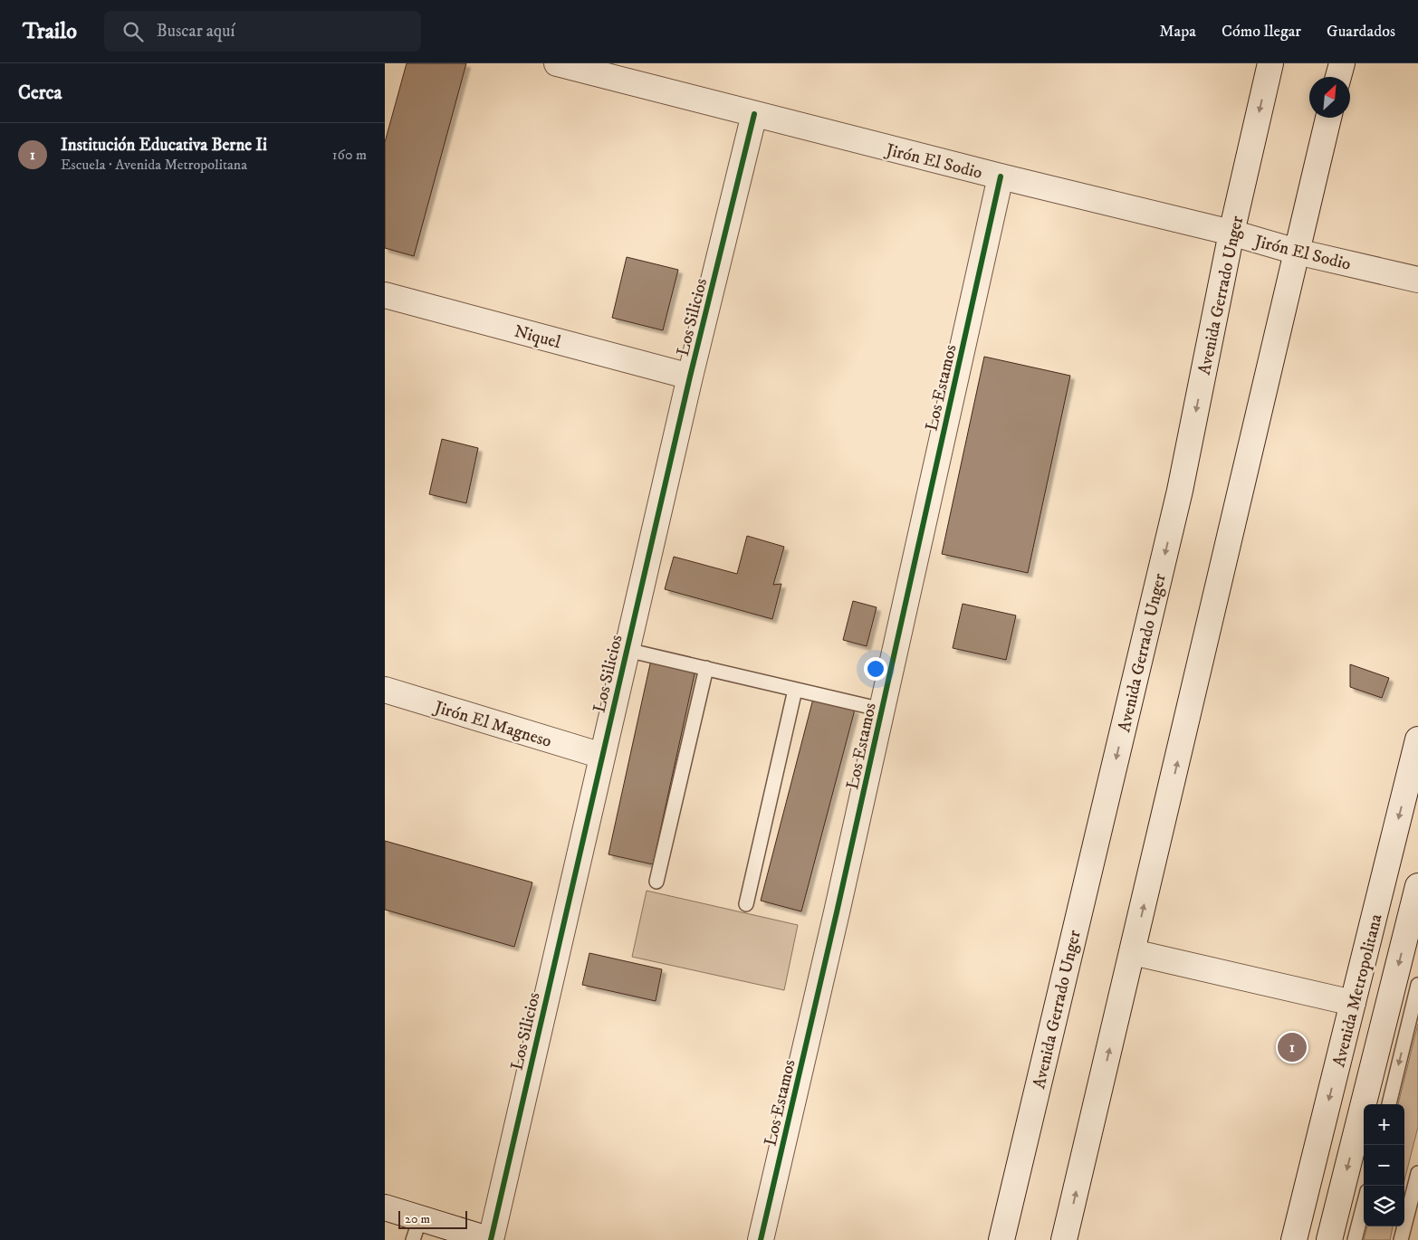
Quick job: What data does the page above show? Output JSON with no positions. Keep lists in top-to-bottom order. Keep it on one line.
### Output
{"streets":{"street":["Jirón El Sodio","Avenida Gerrado Unger","Los Silicios","Niquel","Los Estamos","Jirón El Magneso","Avenida Metropolitana"]},"crossings":[["Jirón El Sodio","Avenida Gerrado Unger"],["Jirón El Sodio","Los Silicios"],["Jirón El Sodio","Los Estamos"],["Los Silicios","Niquel"],["Los Silicios","Jirón El Magneso"]],"one_way":["Avenida Metropolitana"],"scale_bar":"20 m","north":"top right","page":{"header":"Trailo","search":"Buscar aquí","nav":["Mapa","Cómo llegar","Guardados"],"heading":"Cerca","list":[{"mark":"1","name":"Institución Educativa Berne Ii","note":"Escuela · Avenida Metropolitana","value":"160 m"}],"pins":"1","map_buttons":["+","−"],"scale":"20 m"}}
